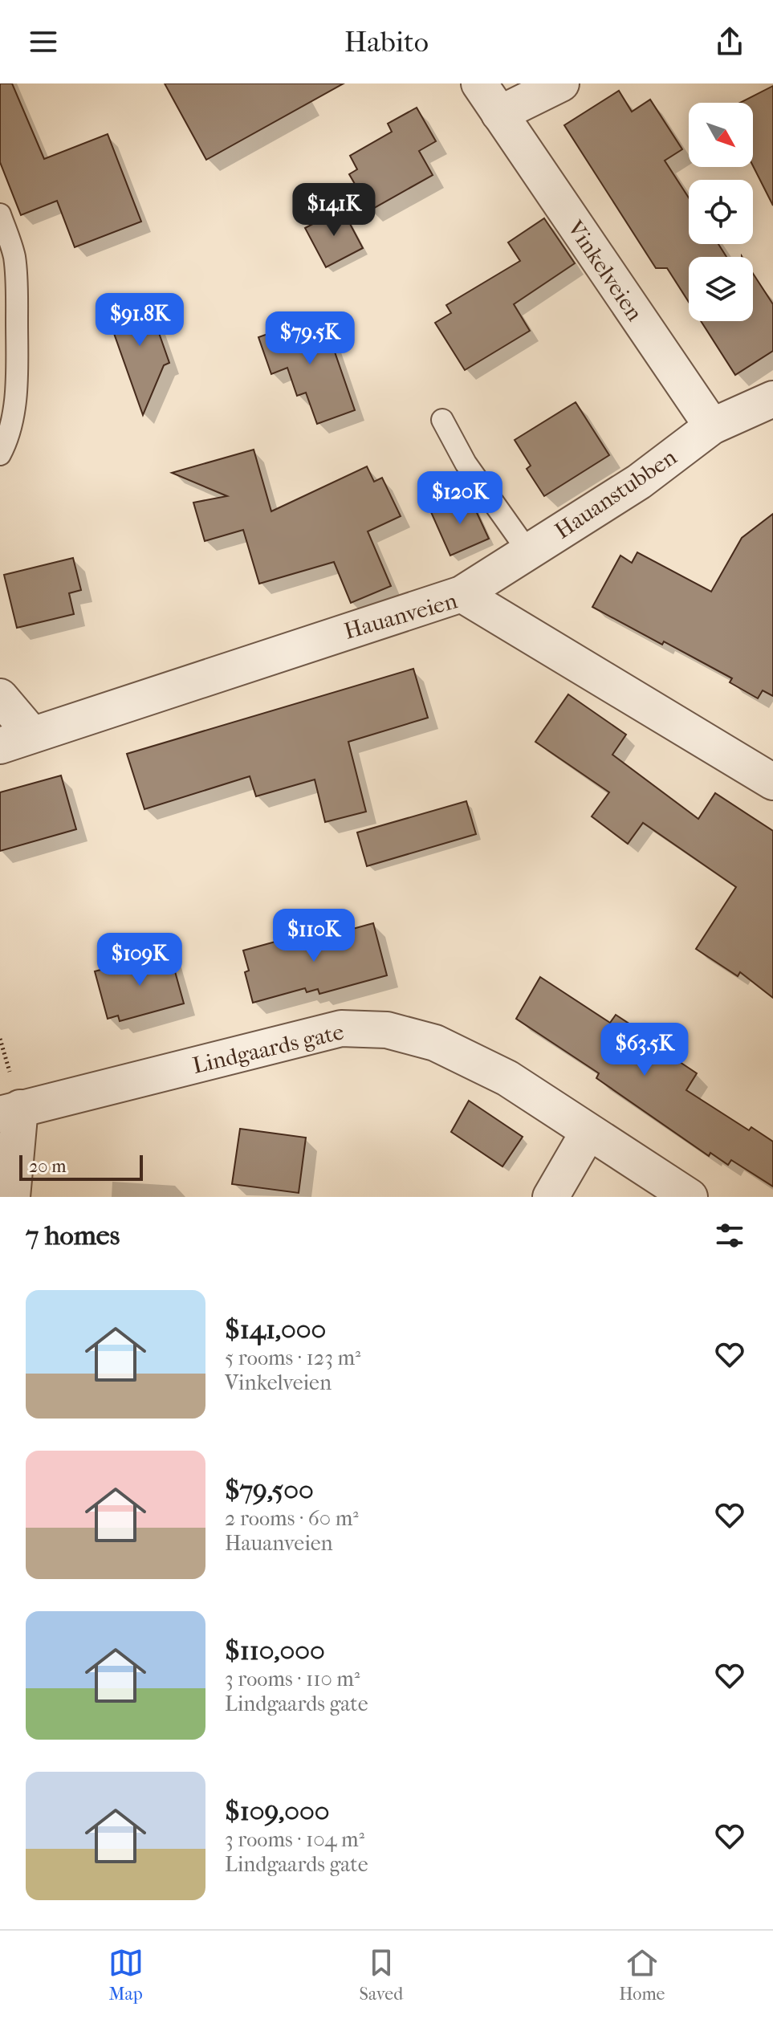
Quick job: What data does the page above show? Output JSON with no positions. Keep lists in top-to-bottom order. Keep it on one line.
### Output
{"streets":{"street":["Vinkelveien","Hauanstubben","Hauanveien","Lindgaards gate"]},"crossings":[["Vinkelveien","Hauanstubben"],["Hauanstubben","Hauanveien"]],"scale_bar":"20 m","north":"bottom right","page":{"header":"Habito","price":["$141K","$91.8K","$79.5K","$120K","$110K","$109K","$63.5K"],"scale":"20 m","heading":"7 homes","list":[{"name":"$141,000","note":"5 rooms · 123 m² · Vinkelveien"},{"name":"$79,500","note":"2 rooms · 60 m² · Hauanveien"},{"name":"$110,000","note":"3 rooms · 110 m² · Lindgaards gate"},{"name":"$109,000","note":"3 rooms · 104 m² · Lindgaards gate"}],"tabs":["Map","Saved","Home"]}}
